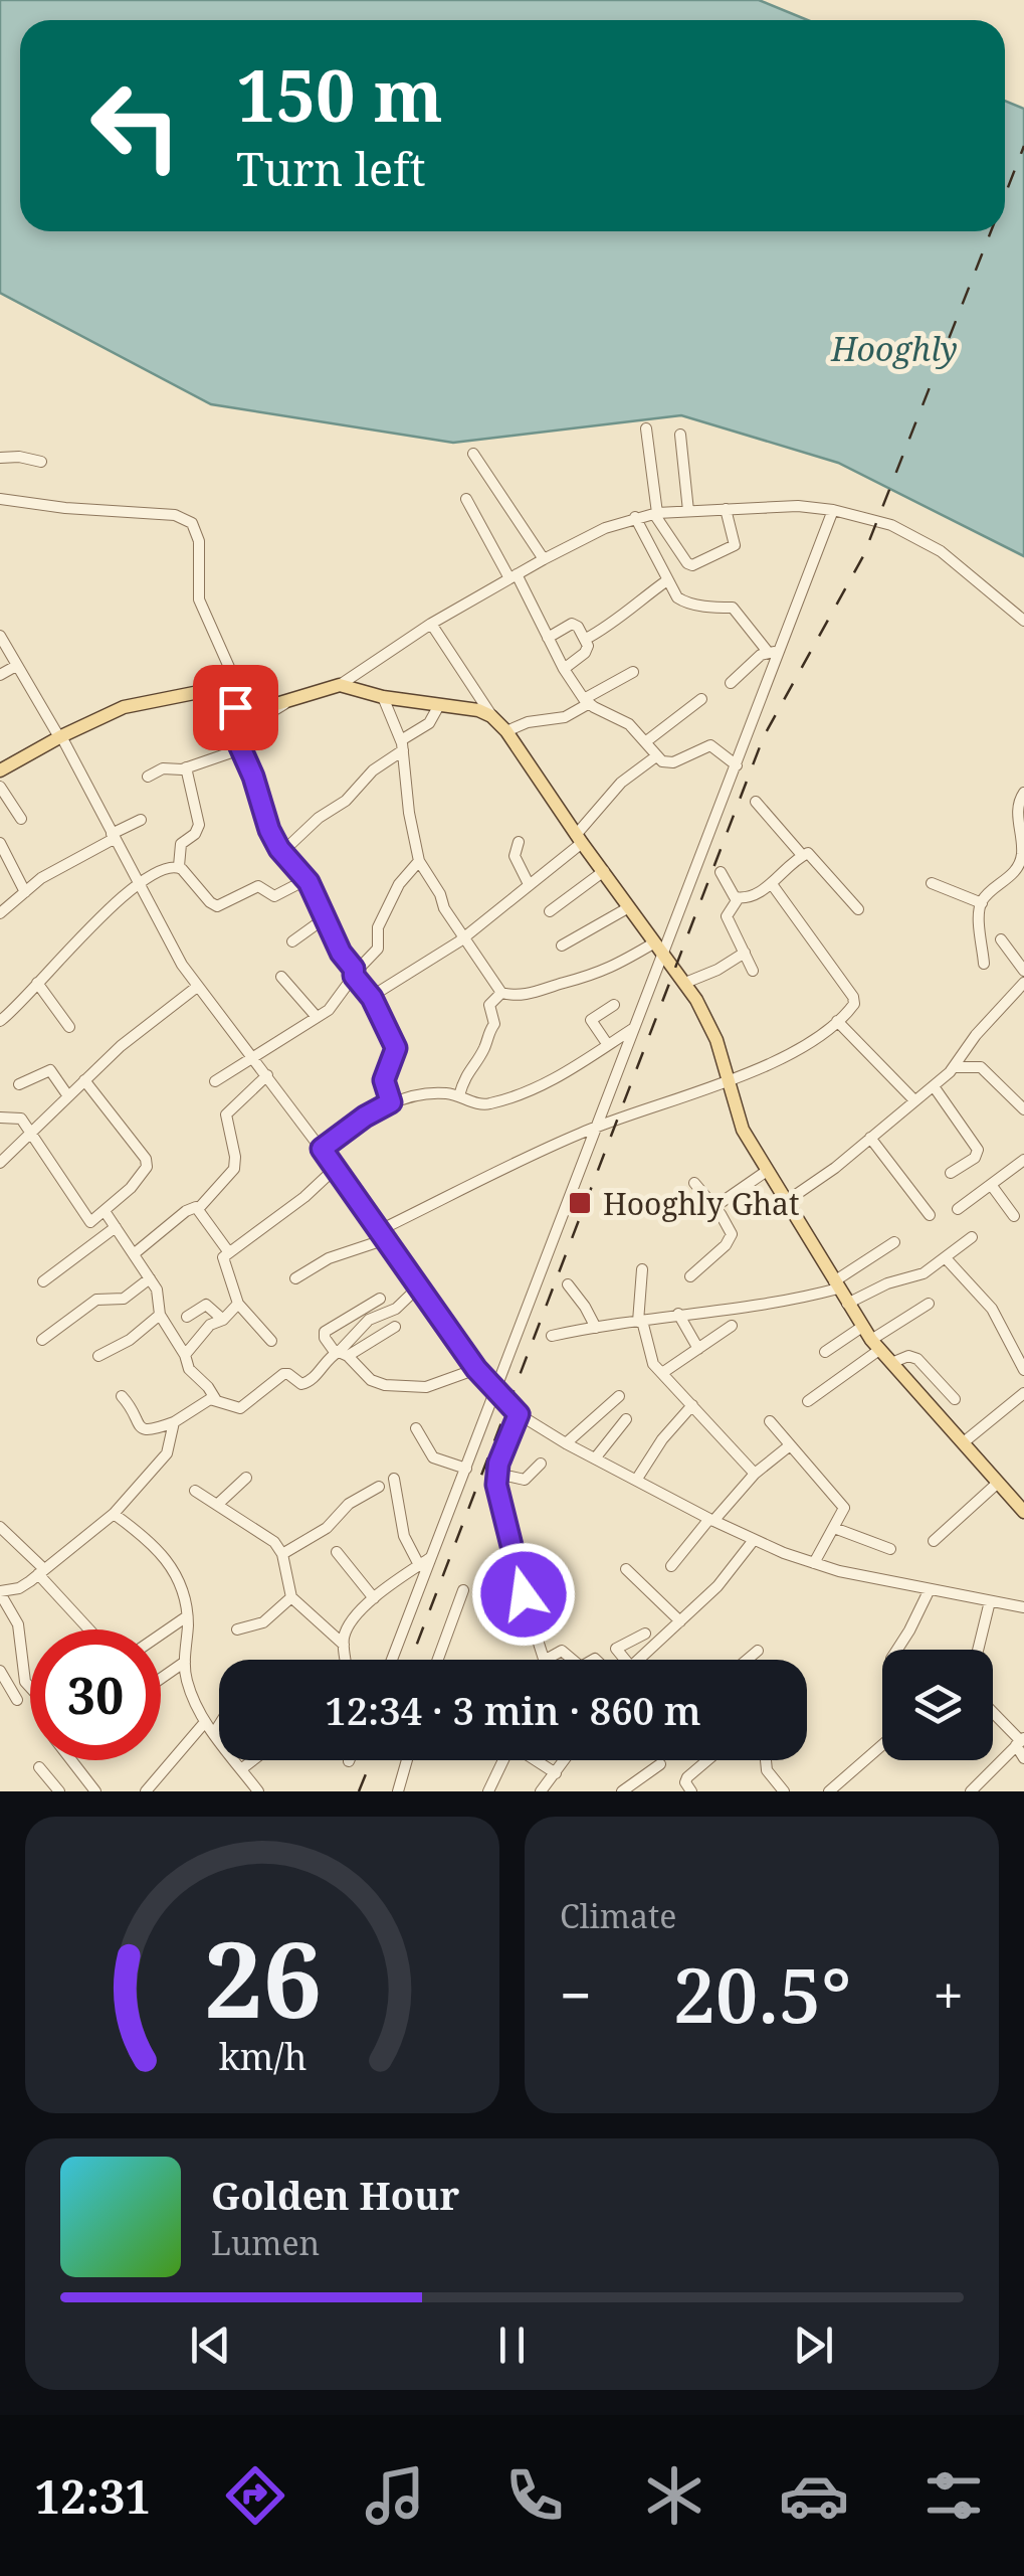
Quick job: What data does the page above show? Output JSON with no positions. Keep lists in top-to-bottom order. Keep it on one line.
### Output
{"water":["Hooghly"],"places":{"transit":["Hooghly Ghat"]},"page":{"turn":["150 m","Turn left"],"limit":"30","trip":"12:34 · 3 min · 860 m","tile":"Climate","heat":["−","20.5°","+"],"song":["Golden Hour","Lumen"],"tabs":"12:31","gauge":["26","km/h"]}}
